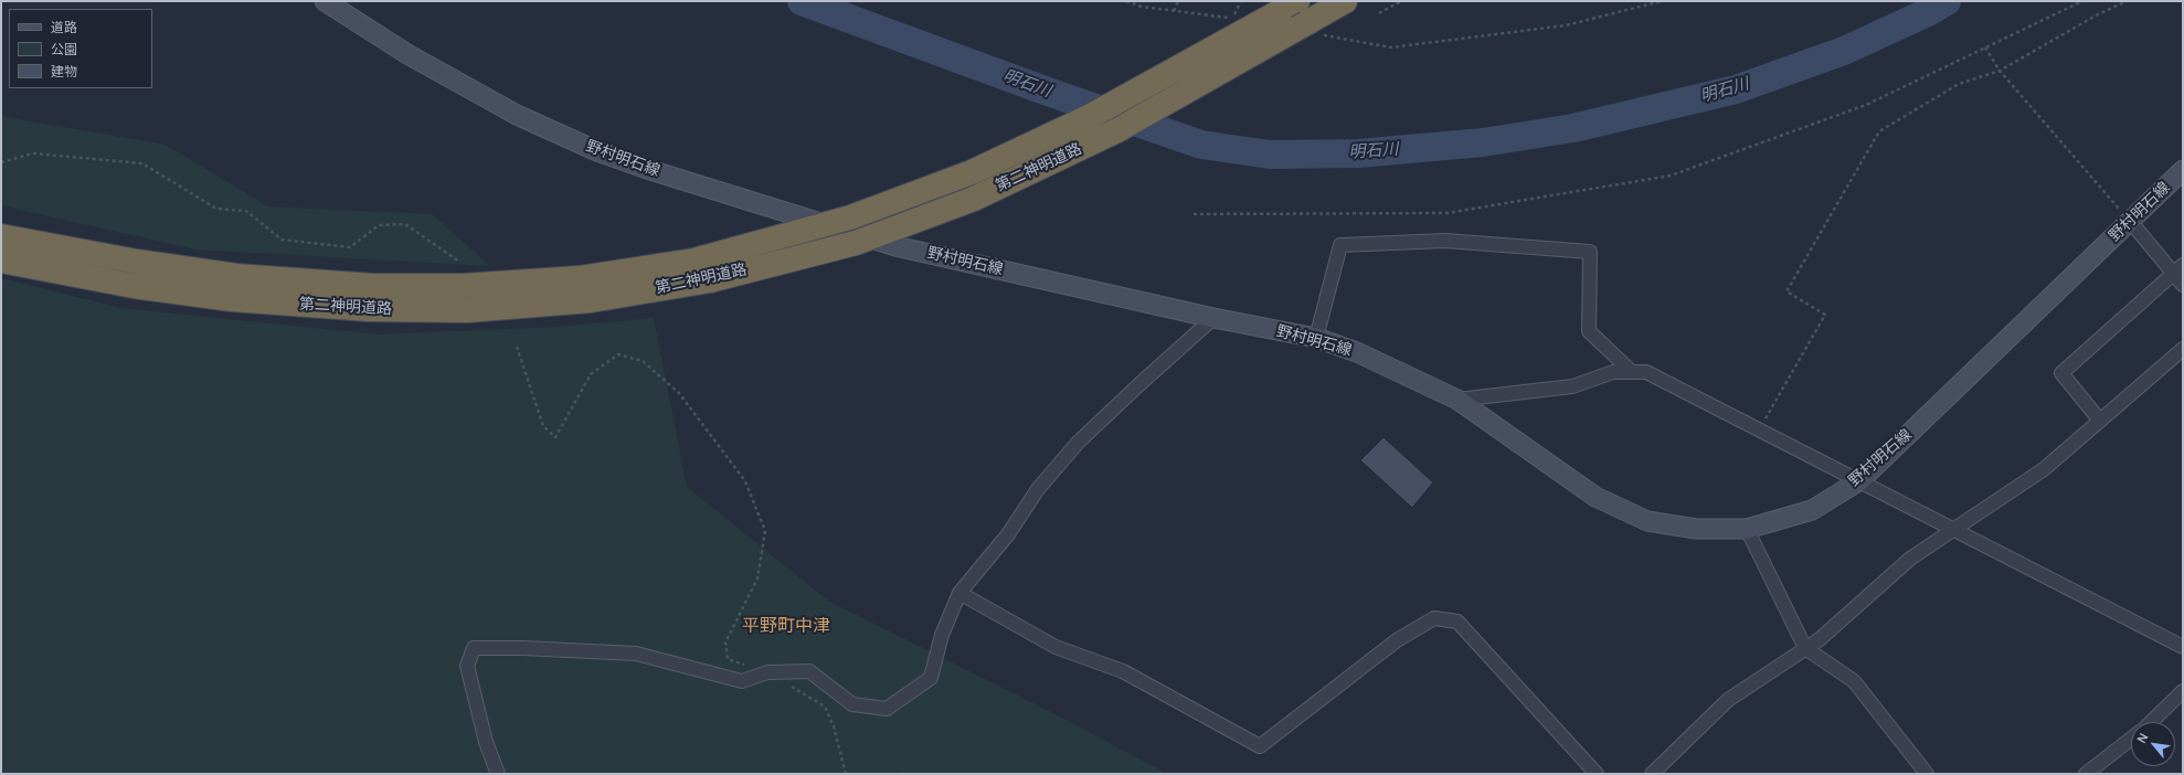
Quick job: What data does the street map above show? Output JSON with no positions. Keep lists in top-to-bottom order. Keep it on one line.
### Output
{"streets":{"highway":["第二神明道路"],"main road":["野村明石線"]},"districts":["平野町中津"],"water":["明石川"],"legend":["道路","公園","建物"],"north":"top left"}
